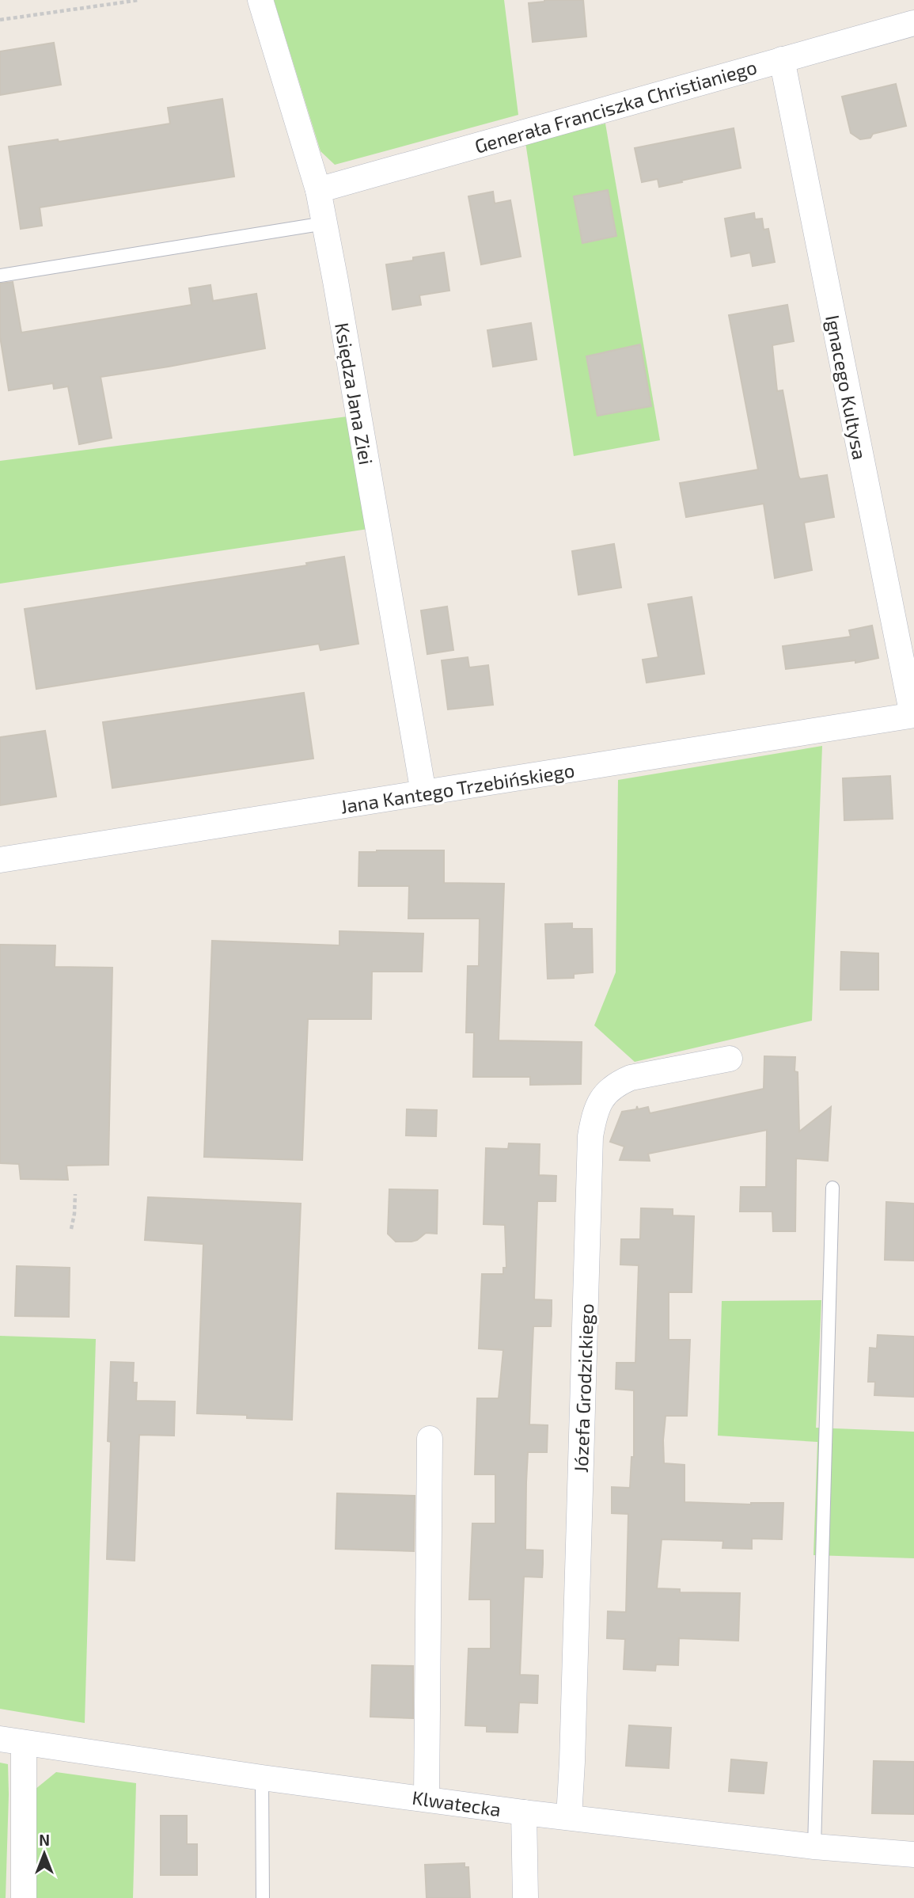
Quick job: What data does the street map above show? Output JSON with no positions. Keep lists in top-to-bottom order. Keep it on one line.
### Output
{"streets":{"street":["Generała Franciszka Christianiego","Ignacego Kultysa","Księdza Jana Ziei","Jana Kantego Trzebińskiego","Józefa Grodzickiego","Klwatecka"]},"crossings":[["Generała Franciszka Christianiego","Ignacego Kultysa"],["Generała Franciszka Christianiego","Księdza Jana Ziei"],["Ignacego Kultysa","Jana Kantego Trzebińskiego"],["Księdza Jana Ziei","Jana Kantego Trzebińskiego"],["Józefa Grodzickiego","Klwatecka"]],"north":"top"}
